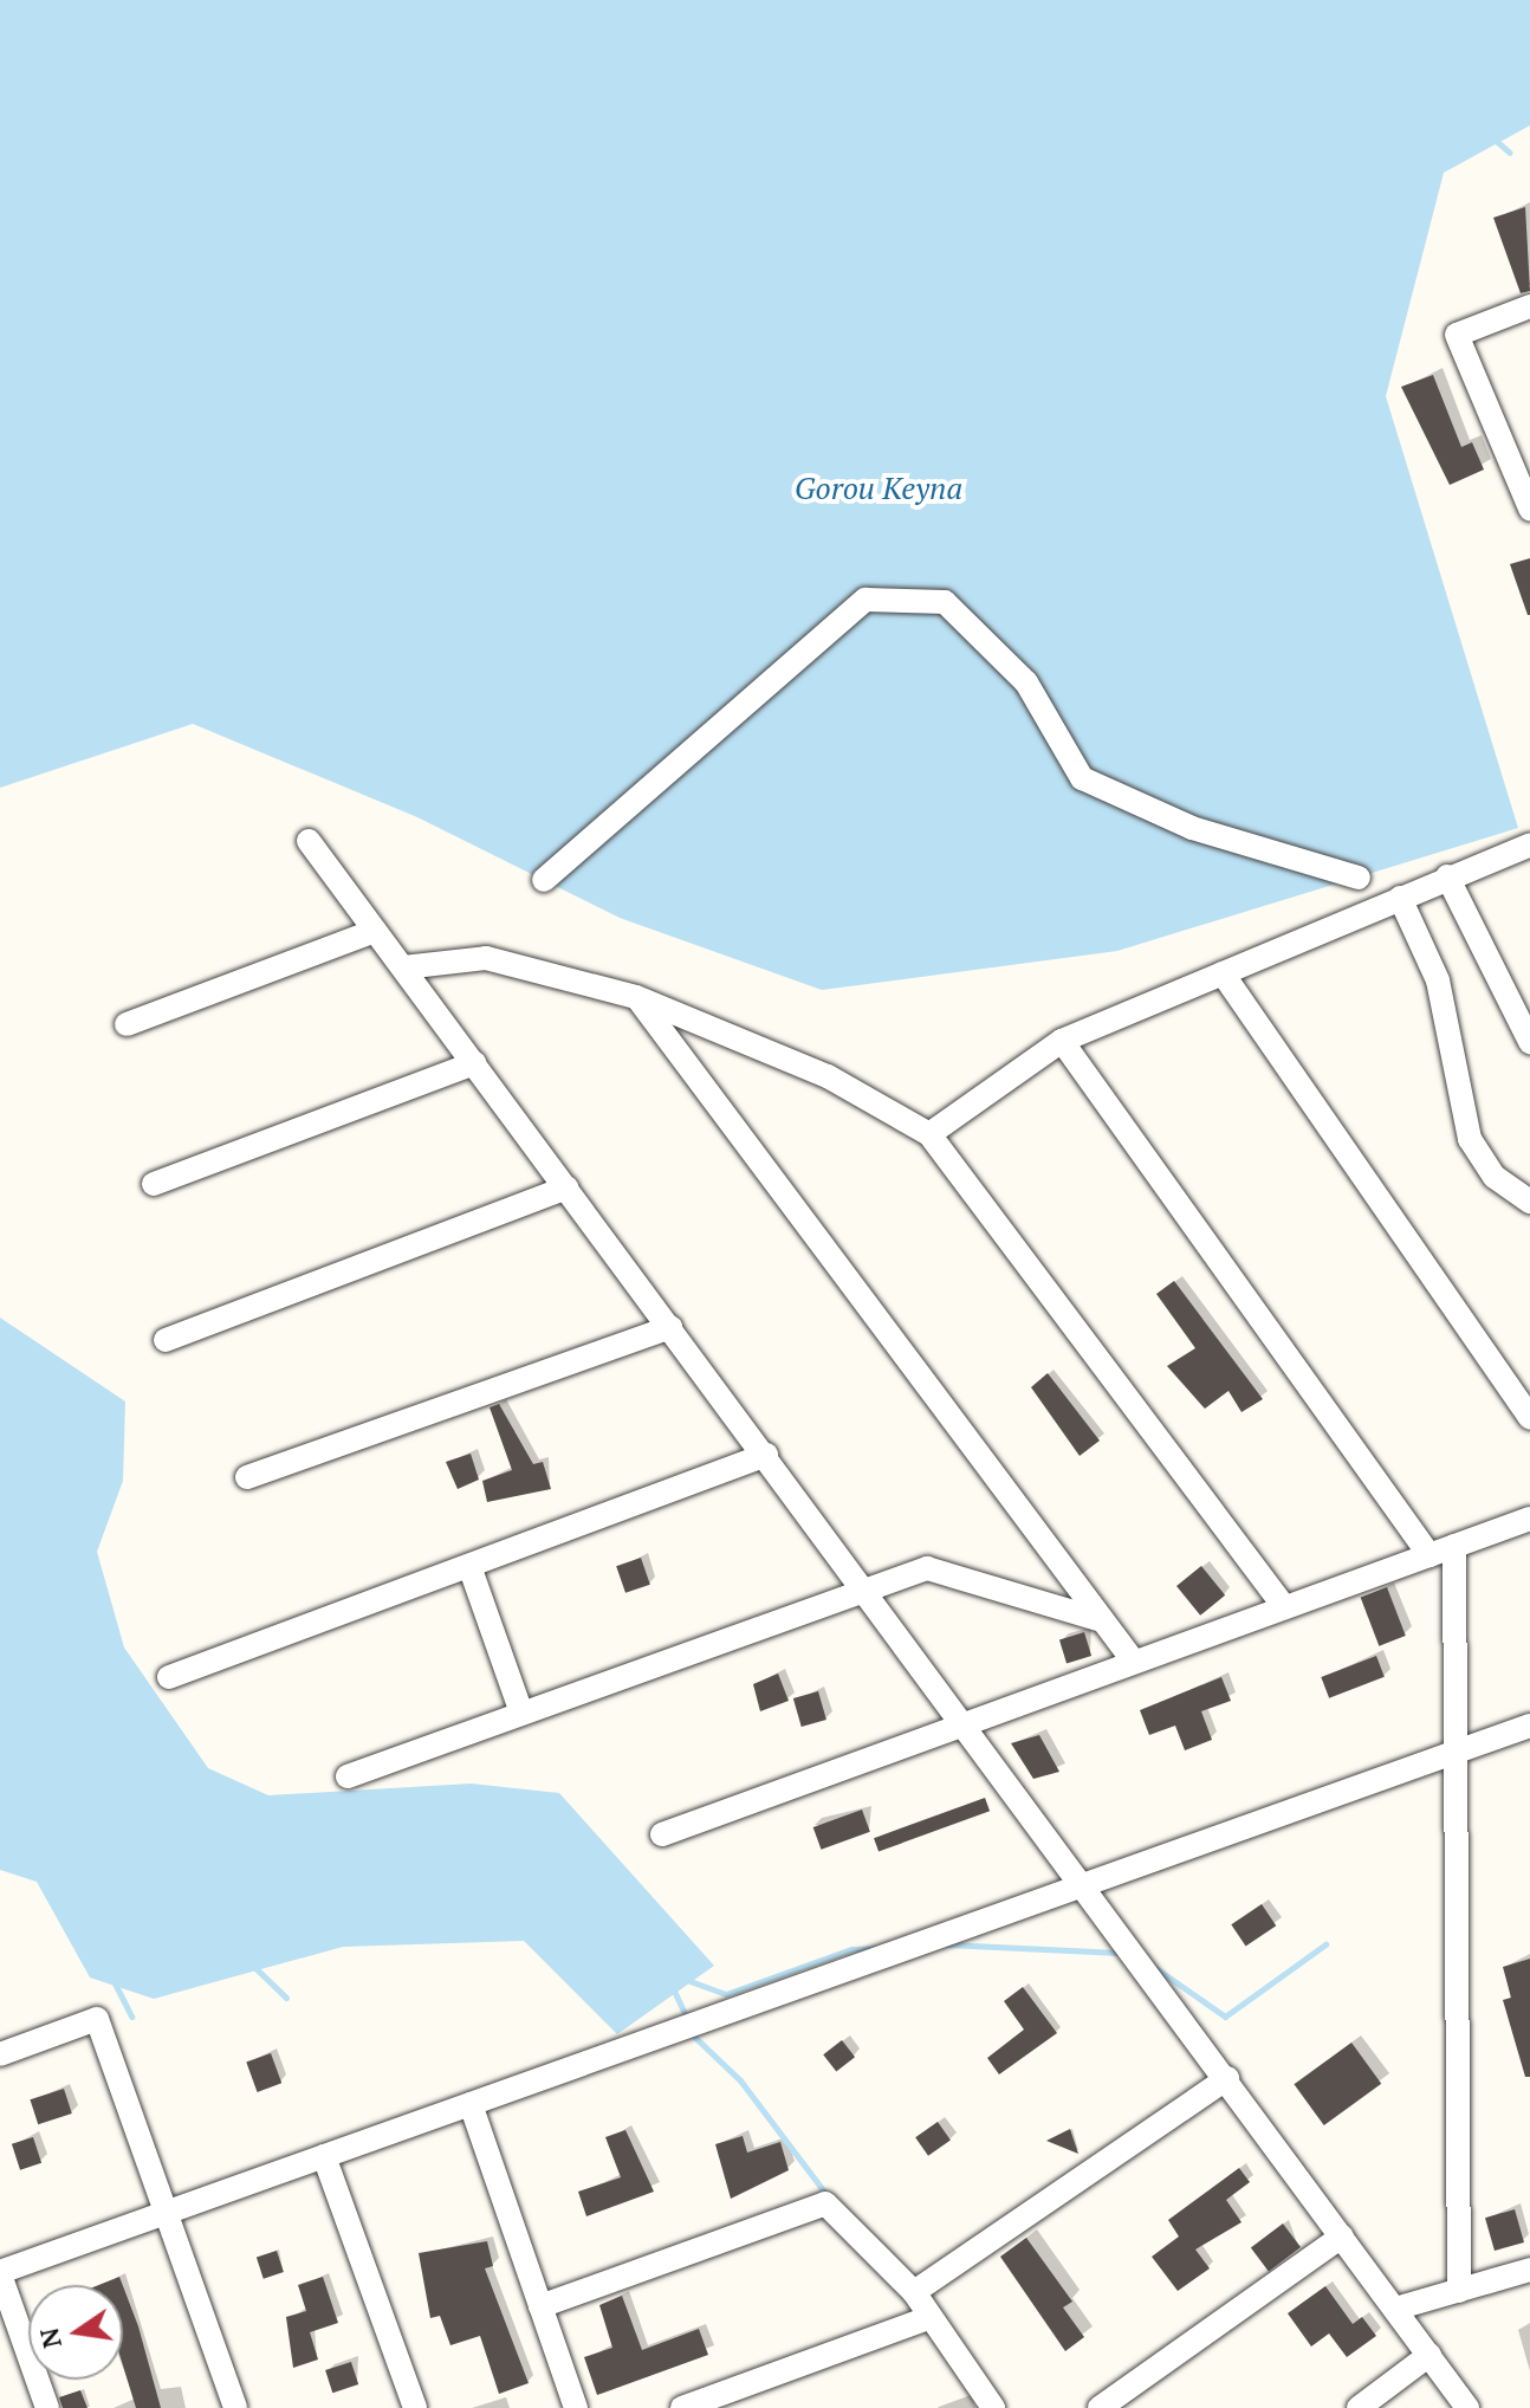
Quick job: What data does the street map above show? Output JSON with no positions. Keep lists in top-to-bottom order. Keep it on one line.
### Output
{"water":["Gorou Keyna"],"north":"left"}
